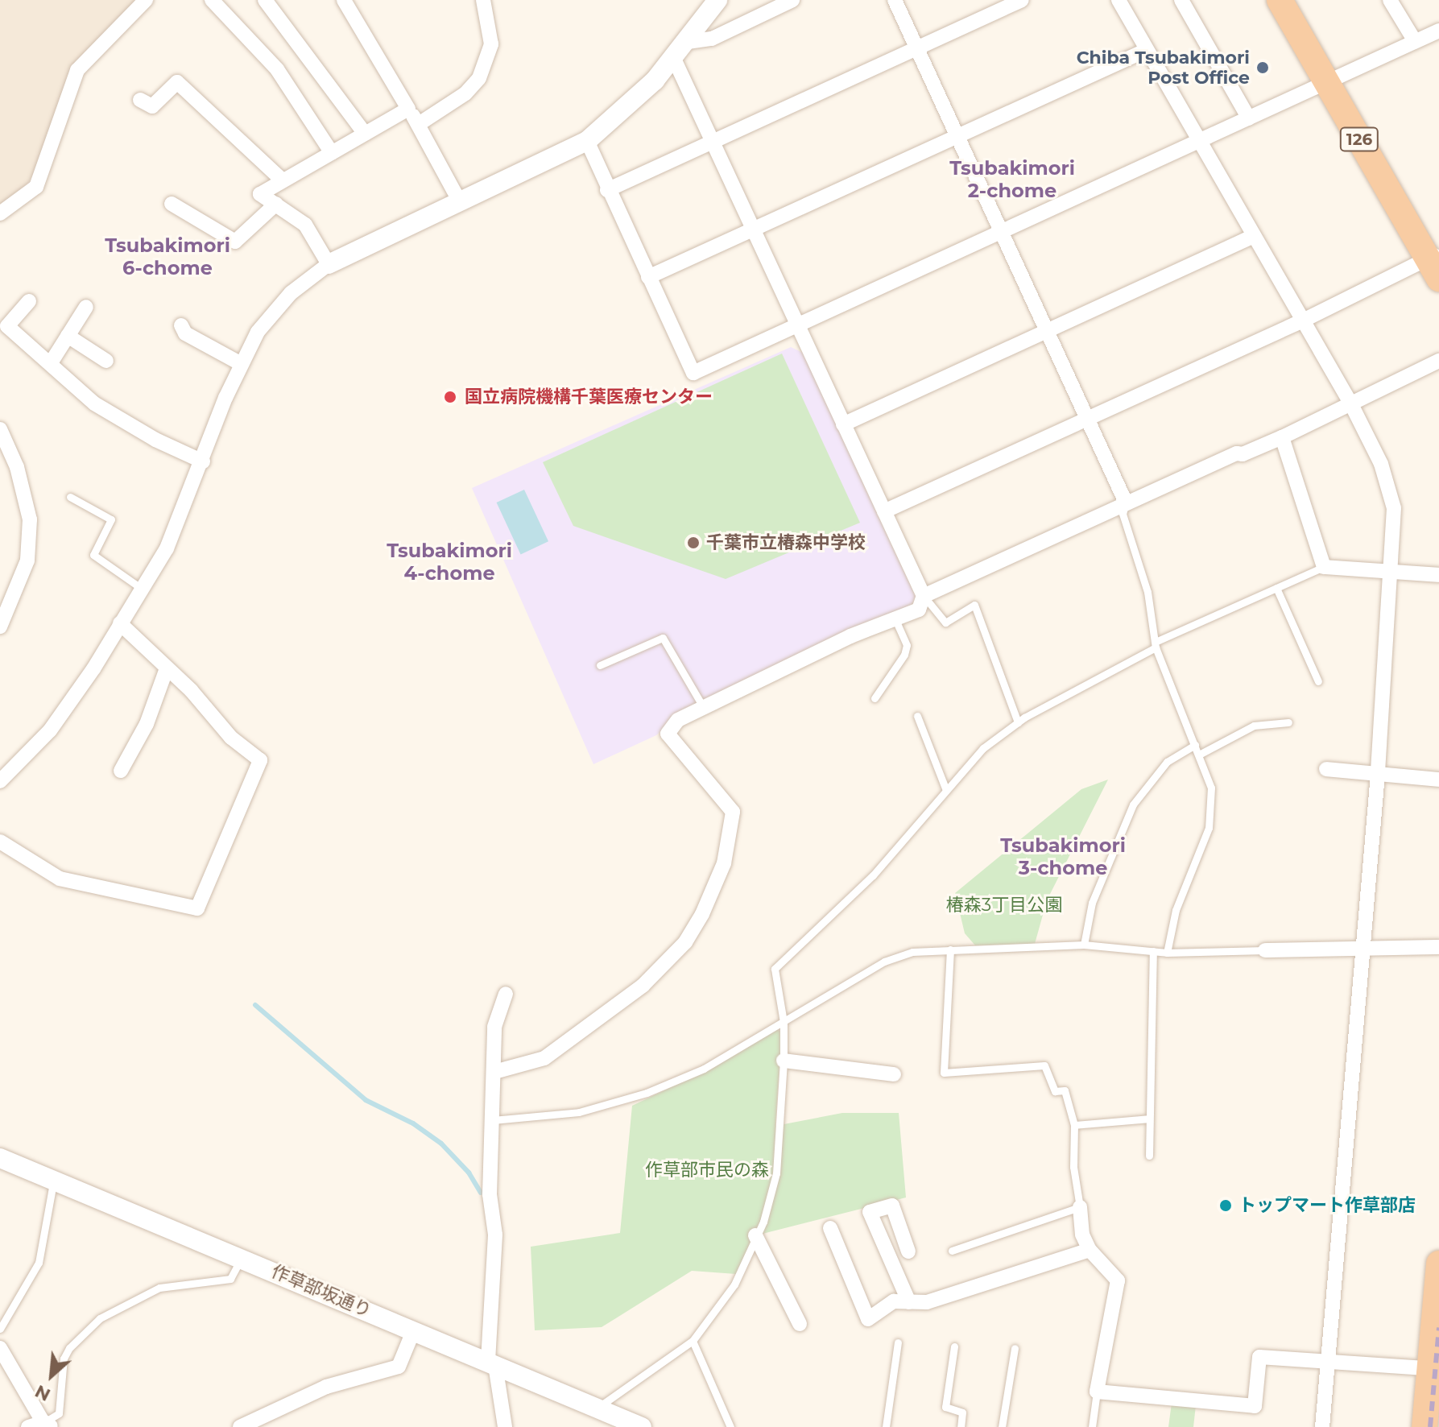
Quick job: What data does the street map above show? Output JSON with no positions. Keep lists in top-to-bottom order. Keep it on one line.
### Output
{"streets":{"highway":["126"],"street":["作草部坂通り"]},"districts":["Tsubakimori 2-chome","Tsubakimori 6-chome","Tsubakimori 4-chome","Tsubakimori 3-chome"],"parks":["椿森3丁目公園","作草部市民の森"],"places":["Chiba Tsubakimori Post Office","国立病院機構千葉医療センター","千葉市立椿森中学校","トップマート作草部店"],"north":"bottom left"}
